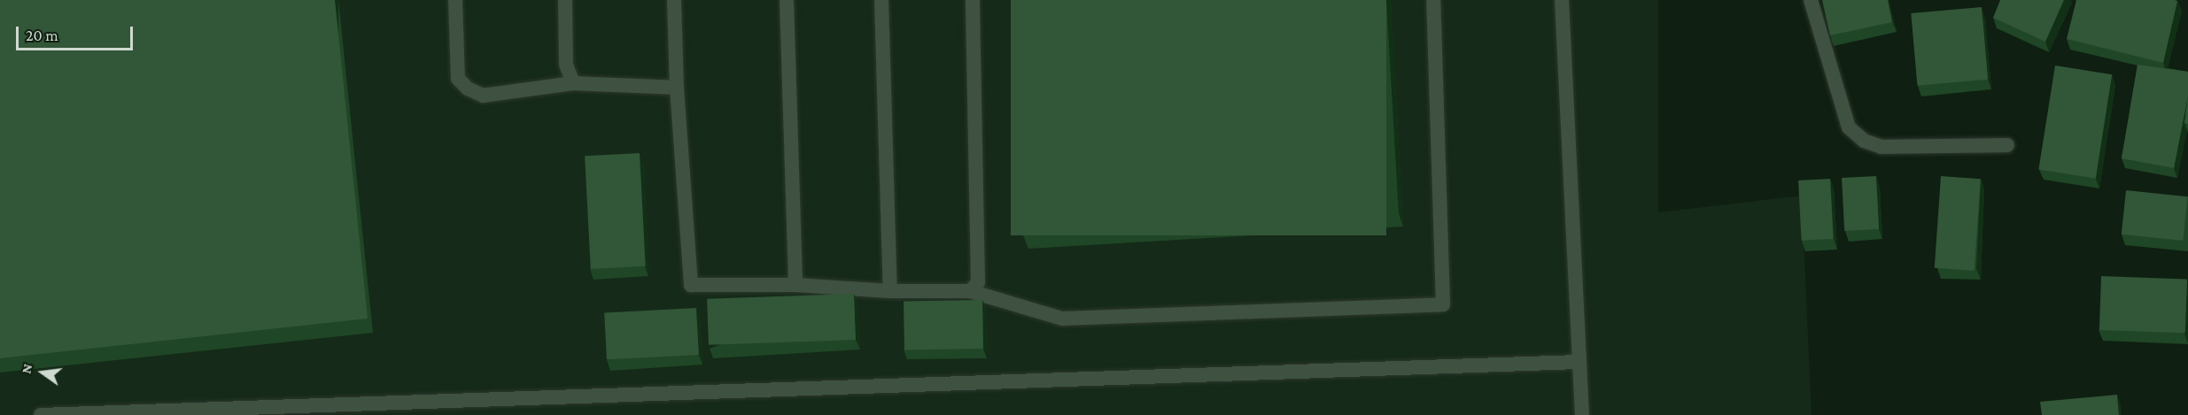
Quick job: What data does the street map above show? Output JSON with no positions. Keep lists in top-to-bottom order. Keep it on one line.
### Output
{"scale_bar":"20 m","north":"left"}
